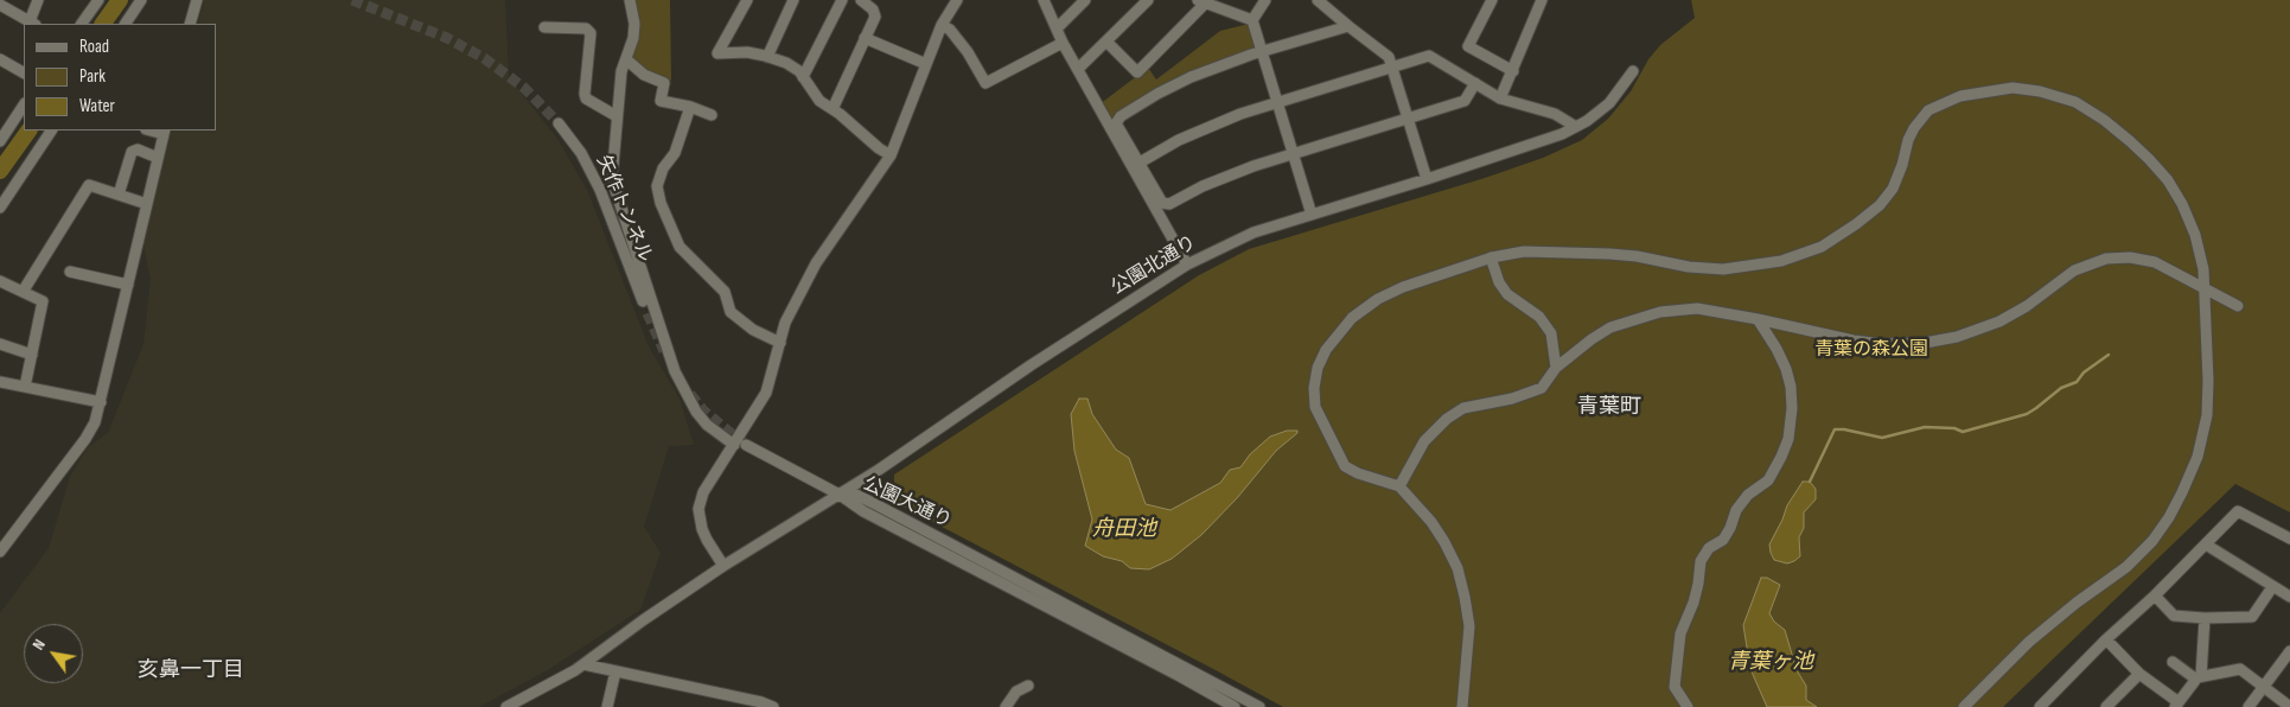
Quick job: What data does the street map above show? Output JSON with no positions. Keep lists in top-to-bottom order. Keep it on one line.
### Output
{"streets":{"street":["矢作トンネル","公園北通り","公園大通り"]},"crossings":[["公園北通り","公園大通り"]],"districts":["青葉町","亥鼻一丁目"],"water":["舟田池","青葉ヶ池"],"parks":["青葉の森公園"],"legend":["Road","Park","Water"],"north":"top left"}
